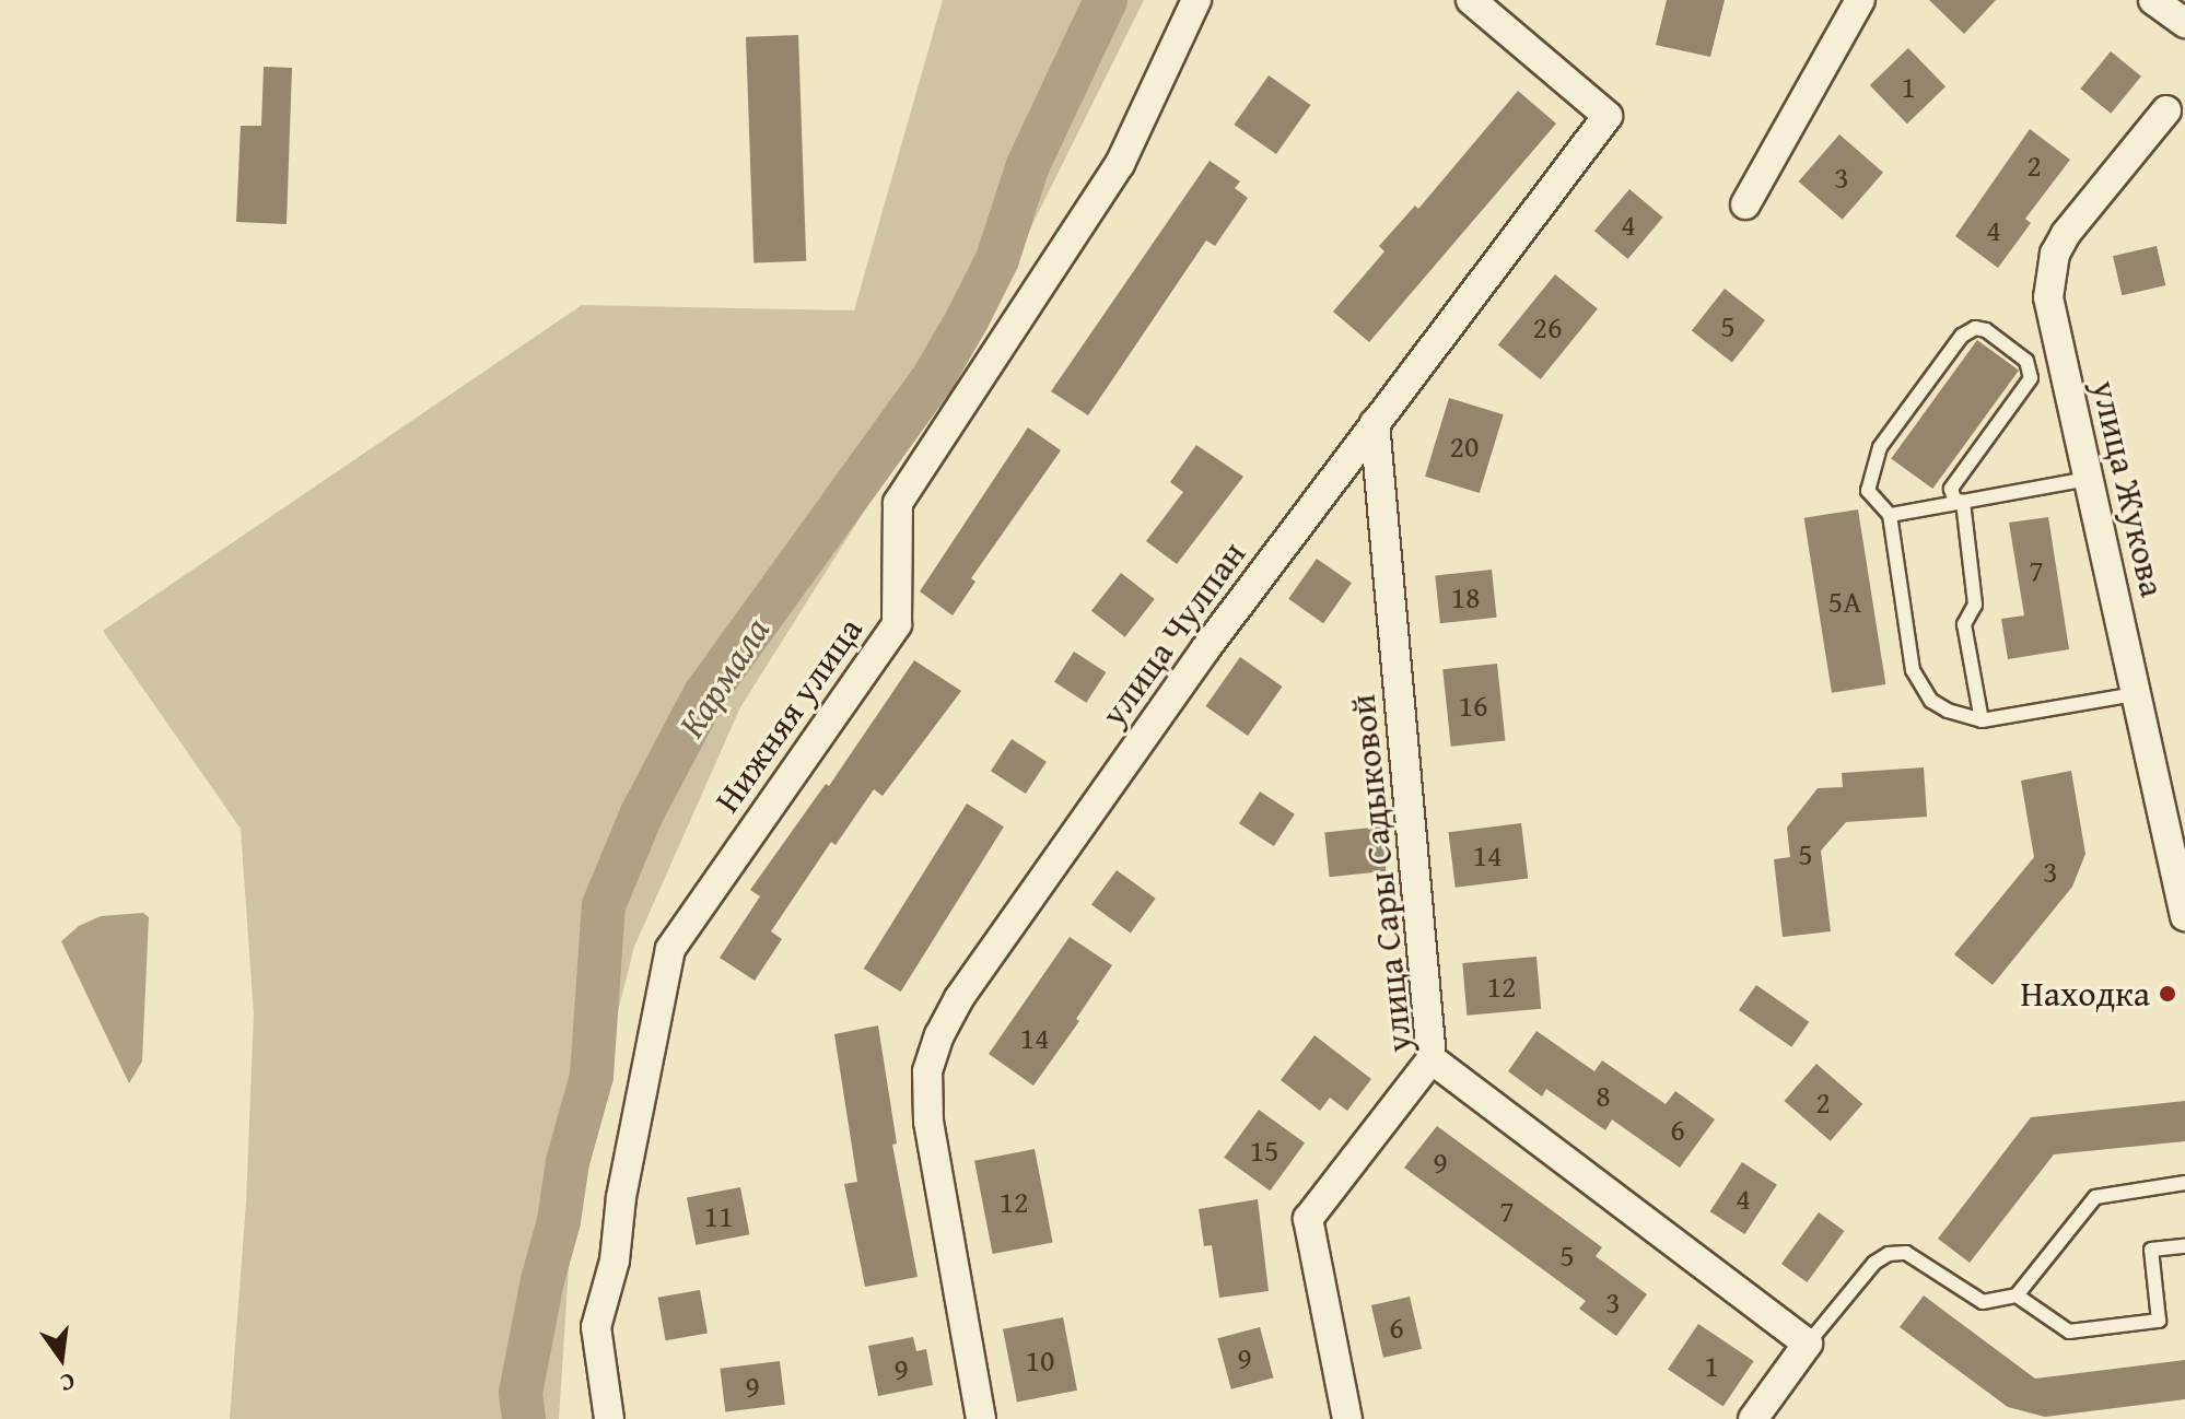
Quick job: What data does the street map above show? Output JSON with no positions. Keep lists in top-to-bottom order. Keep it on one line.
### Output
{"streets":{"street":["улица Жукова","улица Чулпан","Нижняя улица","улица Сары Садыковой"]},"crossings":[["улица Чулпан","улица Сары Садыковой"]],"water":["Кармала"],"places":["Находка"],"house_numbers":["1","2","3","4","4","5","26","20","7","18","5А","16","5","14","3","12","14","8","2","6","15","9","4","12","7","11","5","3","6","9","10","1","9","9"],"north":"bottom"}
